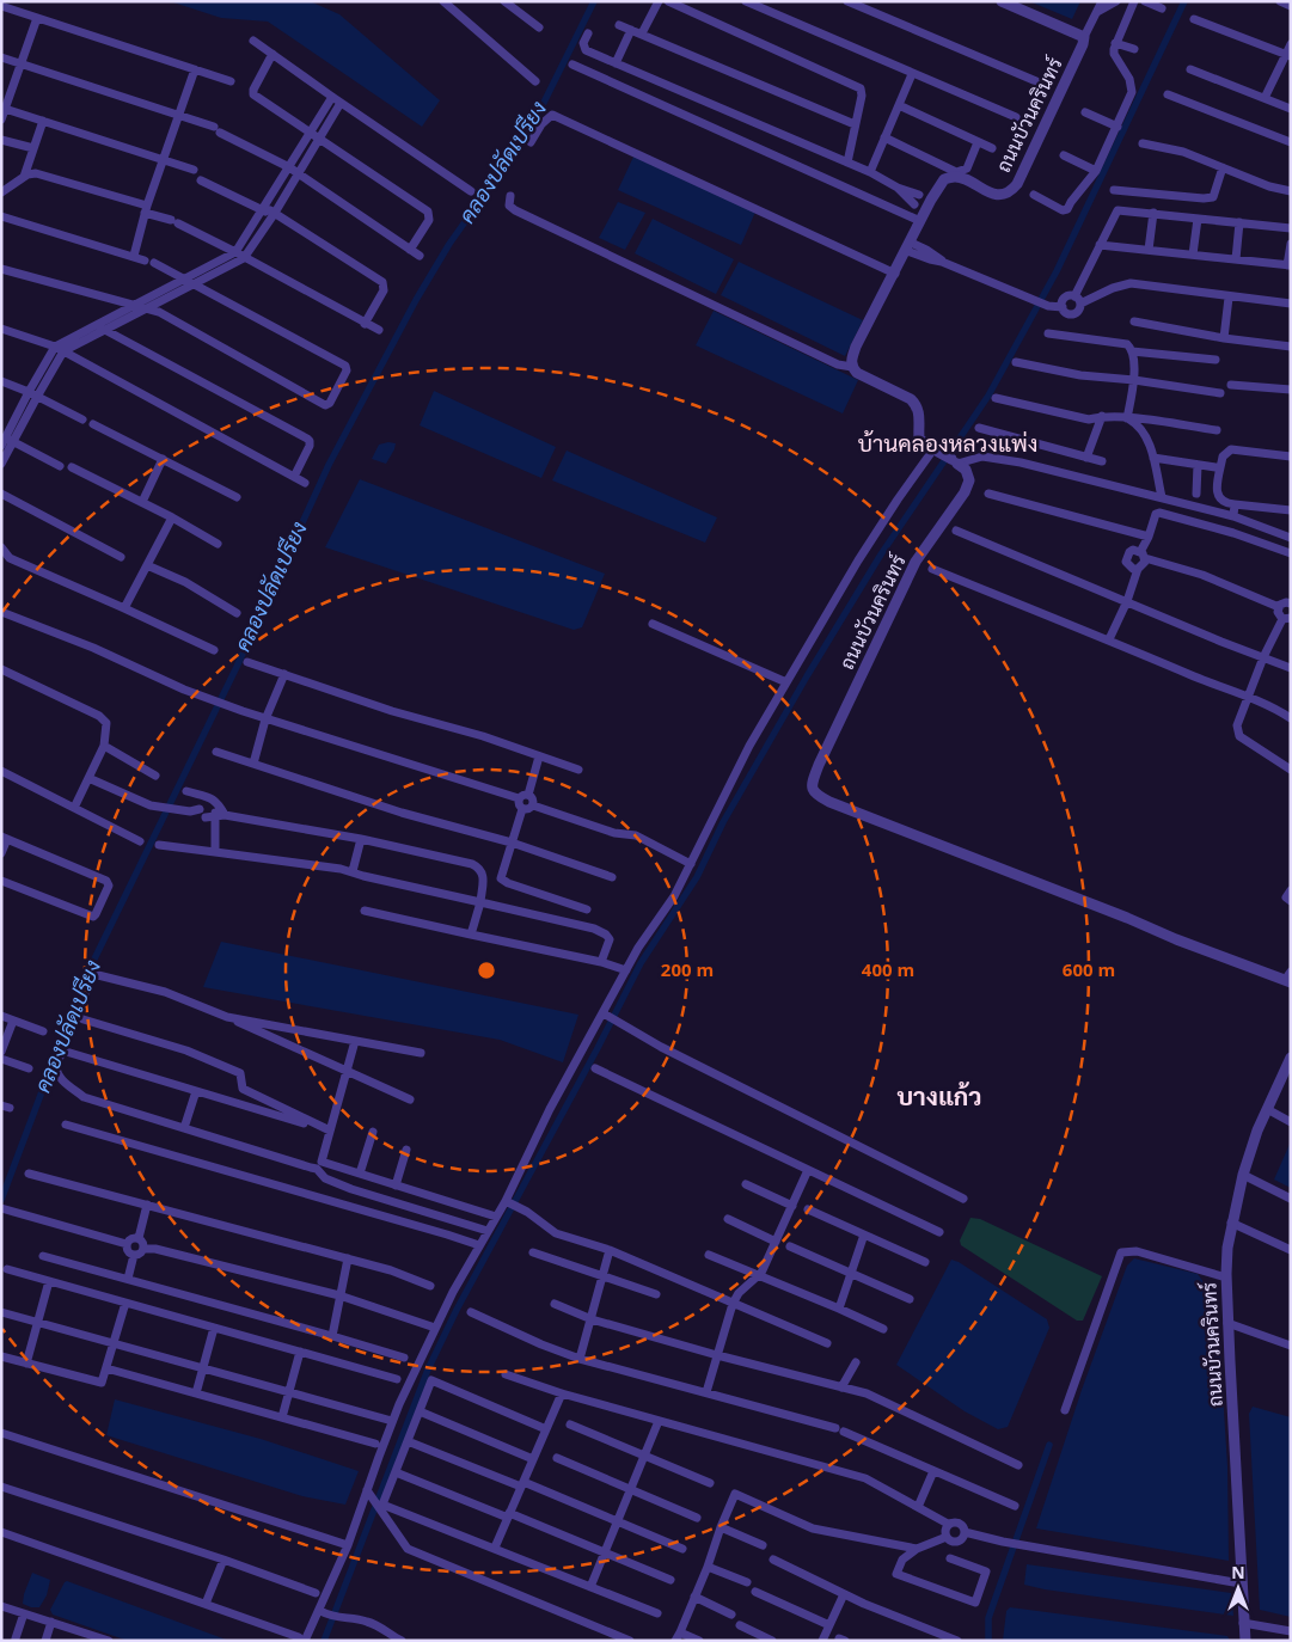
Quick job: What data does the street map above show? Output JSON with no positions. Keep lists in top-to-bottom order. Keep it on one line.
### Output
{"streets":{"street":["ถนนบัวนครินทร์"]},"districts":["บ้านคลองหลวงแพ่ง","บางแก้ว"],"water":["คลองปลัดเปรียง"],"north":"top","rings":["200 m","400 m","600 m"]}
